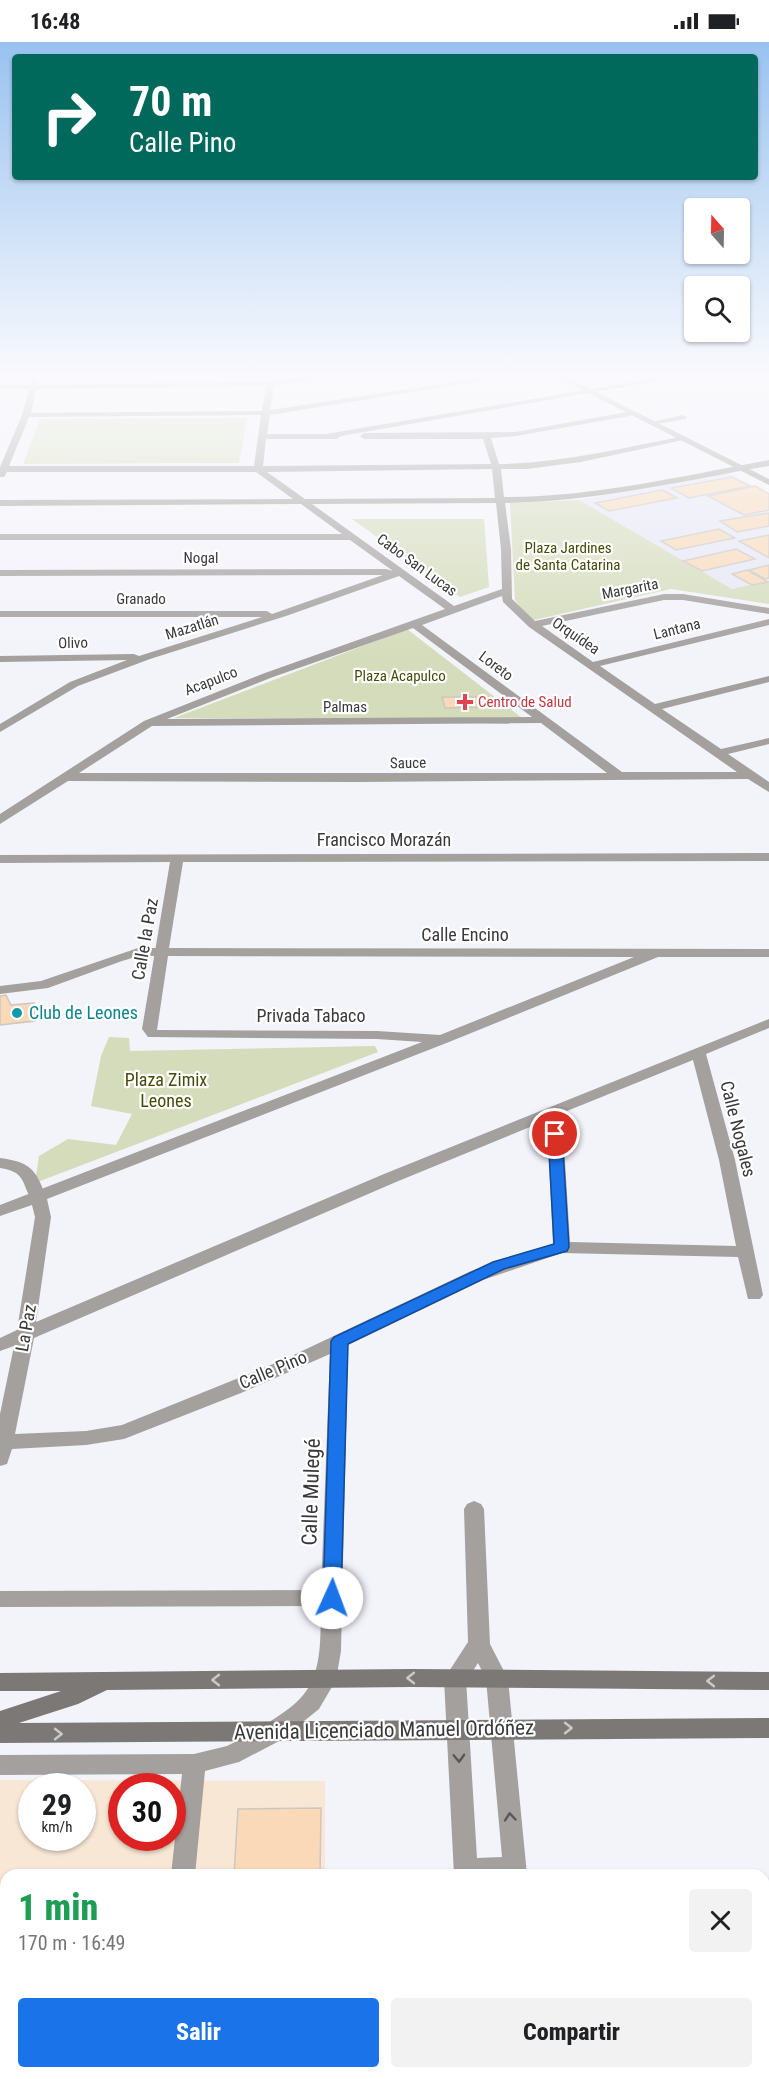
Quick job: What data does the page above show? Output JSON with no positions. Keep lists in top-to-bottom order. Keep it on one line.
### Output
{"streets":{"main road":["Avenida Licenciado Manuel Ordóñez"],"street":["Nogal","Cabo San Lucas","Margarita","Granado","Mazatlán","Lantana","Orquídea","Olivo","Loreto","Acapulco","Palmas","Sauce","Francisco Morazán","Calle Encino","Calle la Paz","Privada Tabaco","Calle Nogales","La Paz","Calle Pino","Calle Mulegé"]},"crossings":[["Nogal","Cabo San Lucas"],["Nogal","Mazatlán"],["Cabo San Lucas","Mazatlán"],["Cabo San Lucas","Orquídea"],["Cabo San Lucas","Acapulco"],["Margarita","Orquídea"],["Granado","Mazatlán"],["Mazatlán","Olivo"],["Lantana","Orquídea"],["Orquídea","Sauce"],["Loreto","Acapulco"],["Loreto","Palmas"],["Loreto","Sauce"],["Acapulco","Palmas"],["Acapulco","Sauce"],["Francisco Morazán","Calle la Paz"],["Calle Encino","Calle la Paz"],["Calle la Paz","Privada Tabaco"],["Calle Nogales","Calle Pino"],["La Paz","Calle Pino"],["Calle Pino","Calle Mulegé"]],"parks":["Plaza Jardines de Santa Catarina","Plaza Acapulco","Plaza Zimix Leones"],"places":{"health":["Centro de Salud"],"other":["Club de Leones"]},"north":"top","page":{"status":"16:48","turn":["70 m","Calle Pino"],"speed":"29 km/h","limit":"30","heading":["1 min","170 m · 16:49"],"buttons":["Salir","Compartir"]}}
